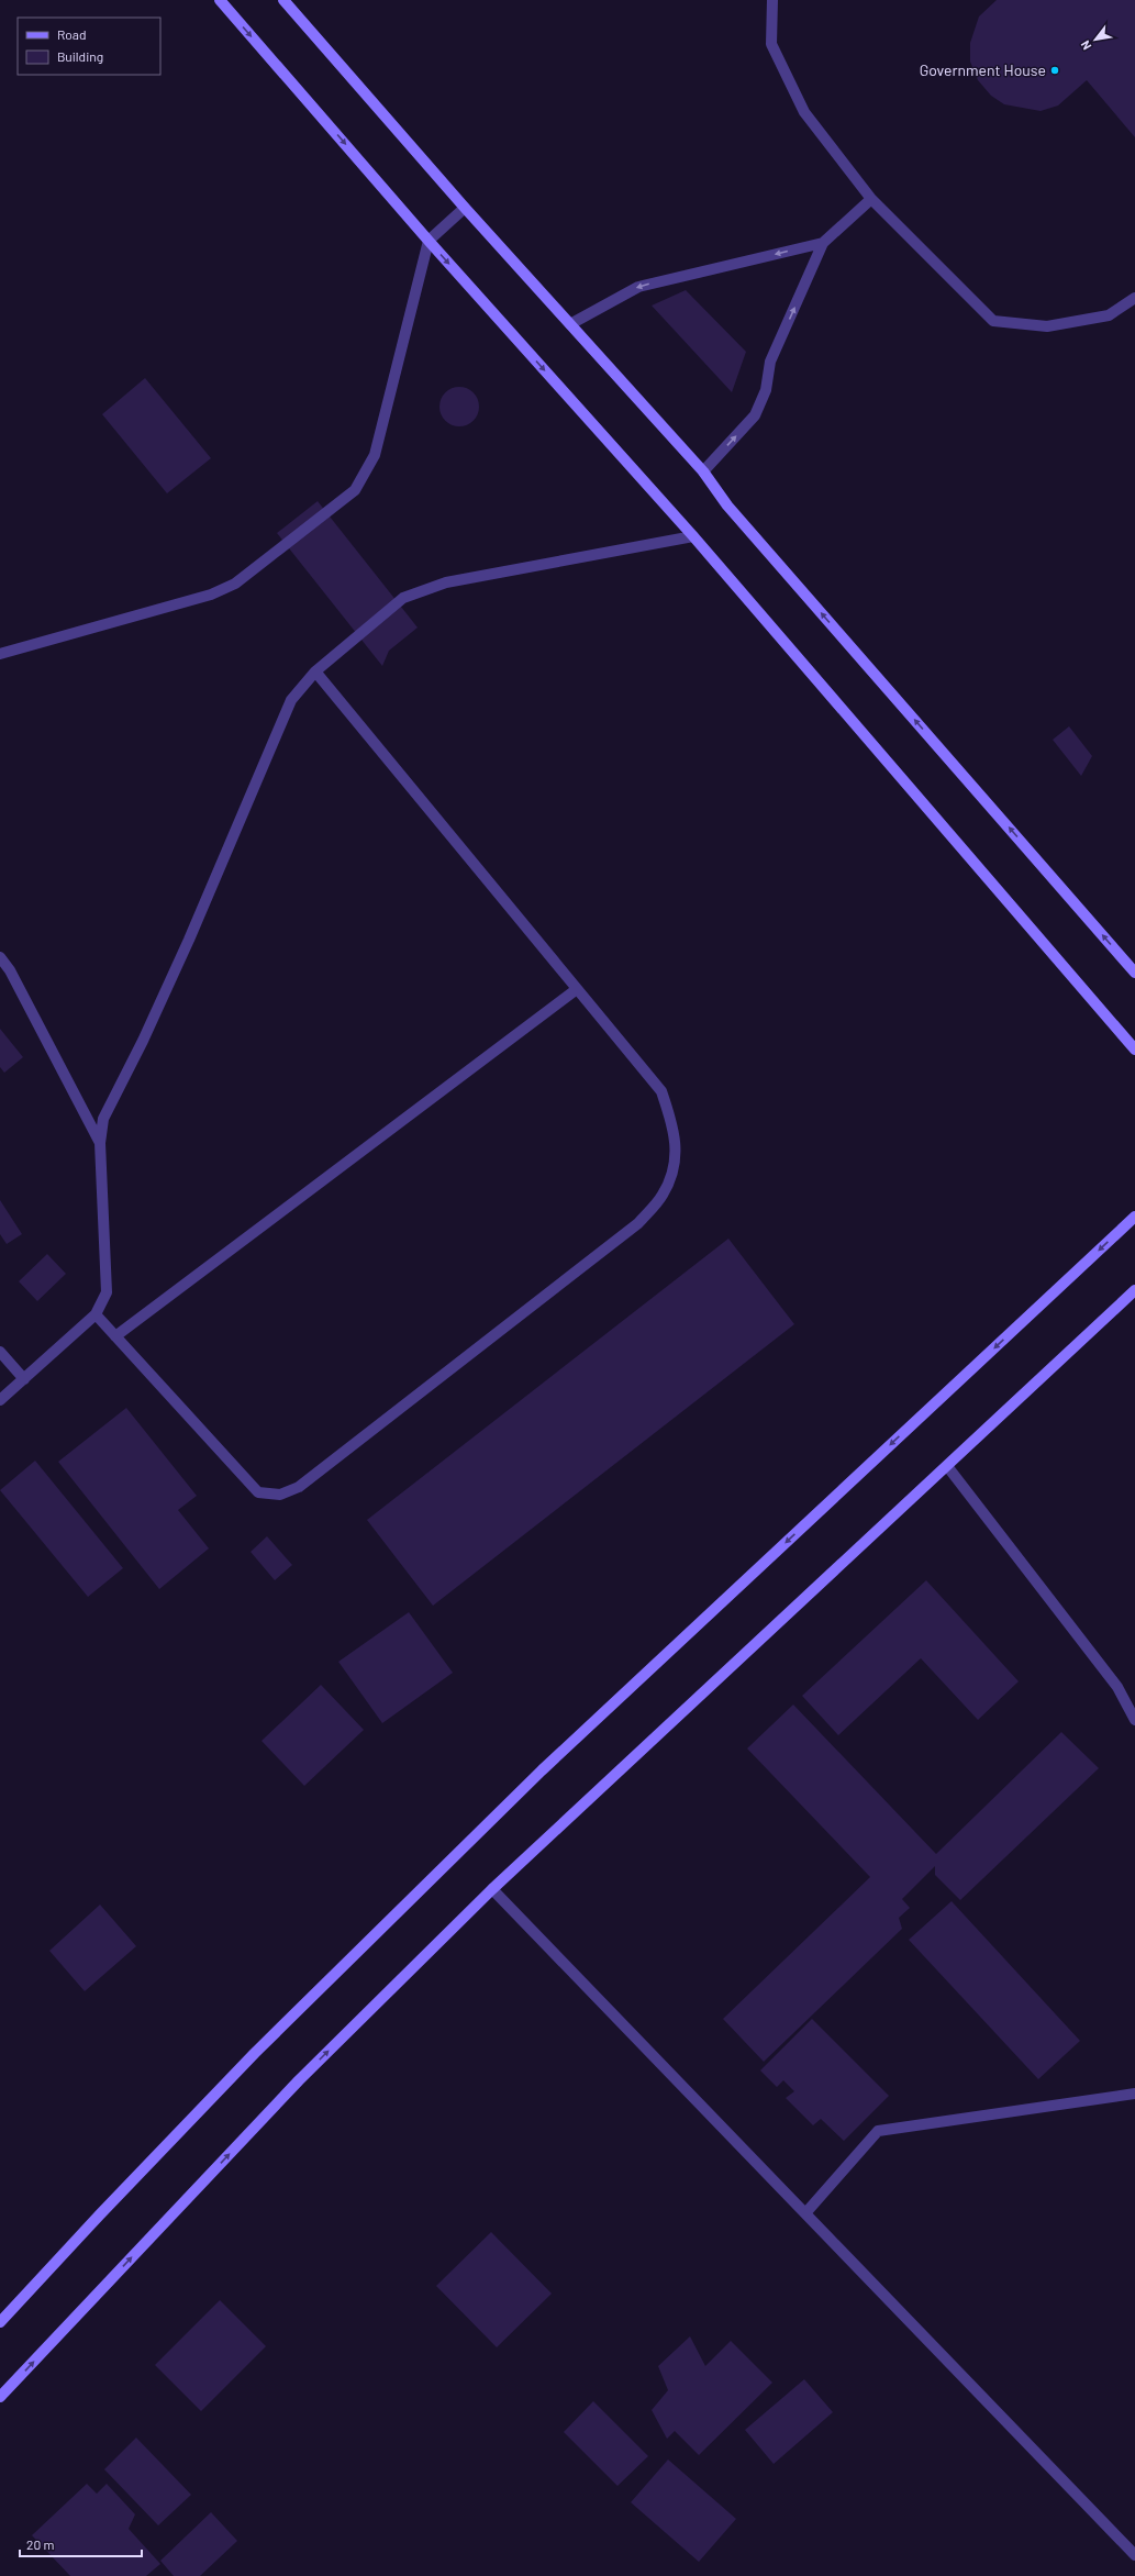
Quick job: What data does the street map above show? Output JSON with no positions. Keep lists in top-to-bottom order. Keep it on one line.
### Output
{"places":["Government House"],"legend":["Road","Building"],"scale_bar":"20 m","north":"bottom left"}
